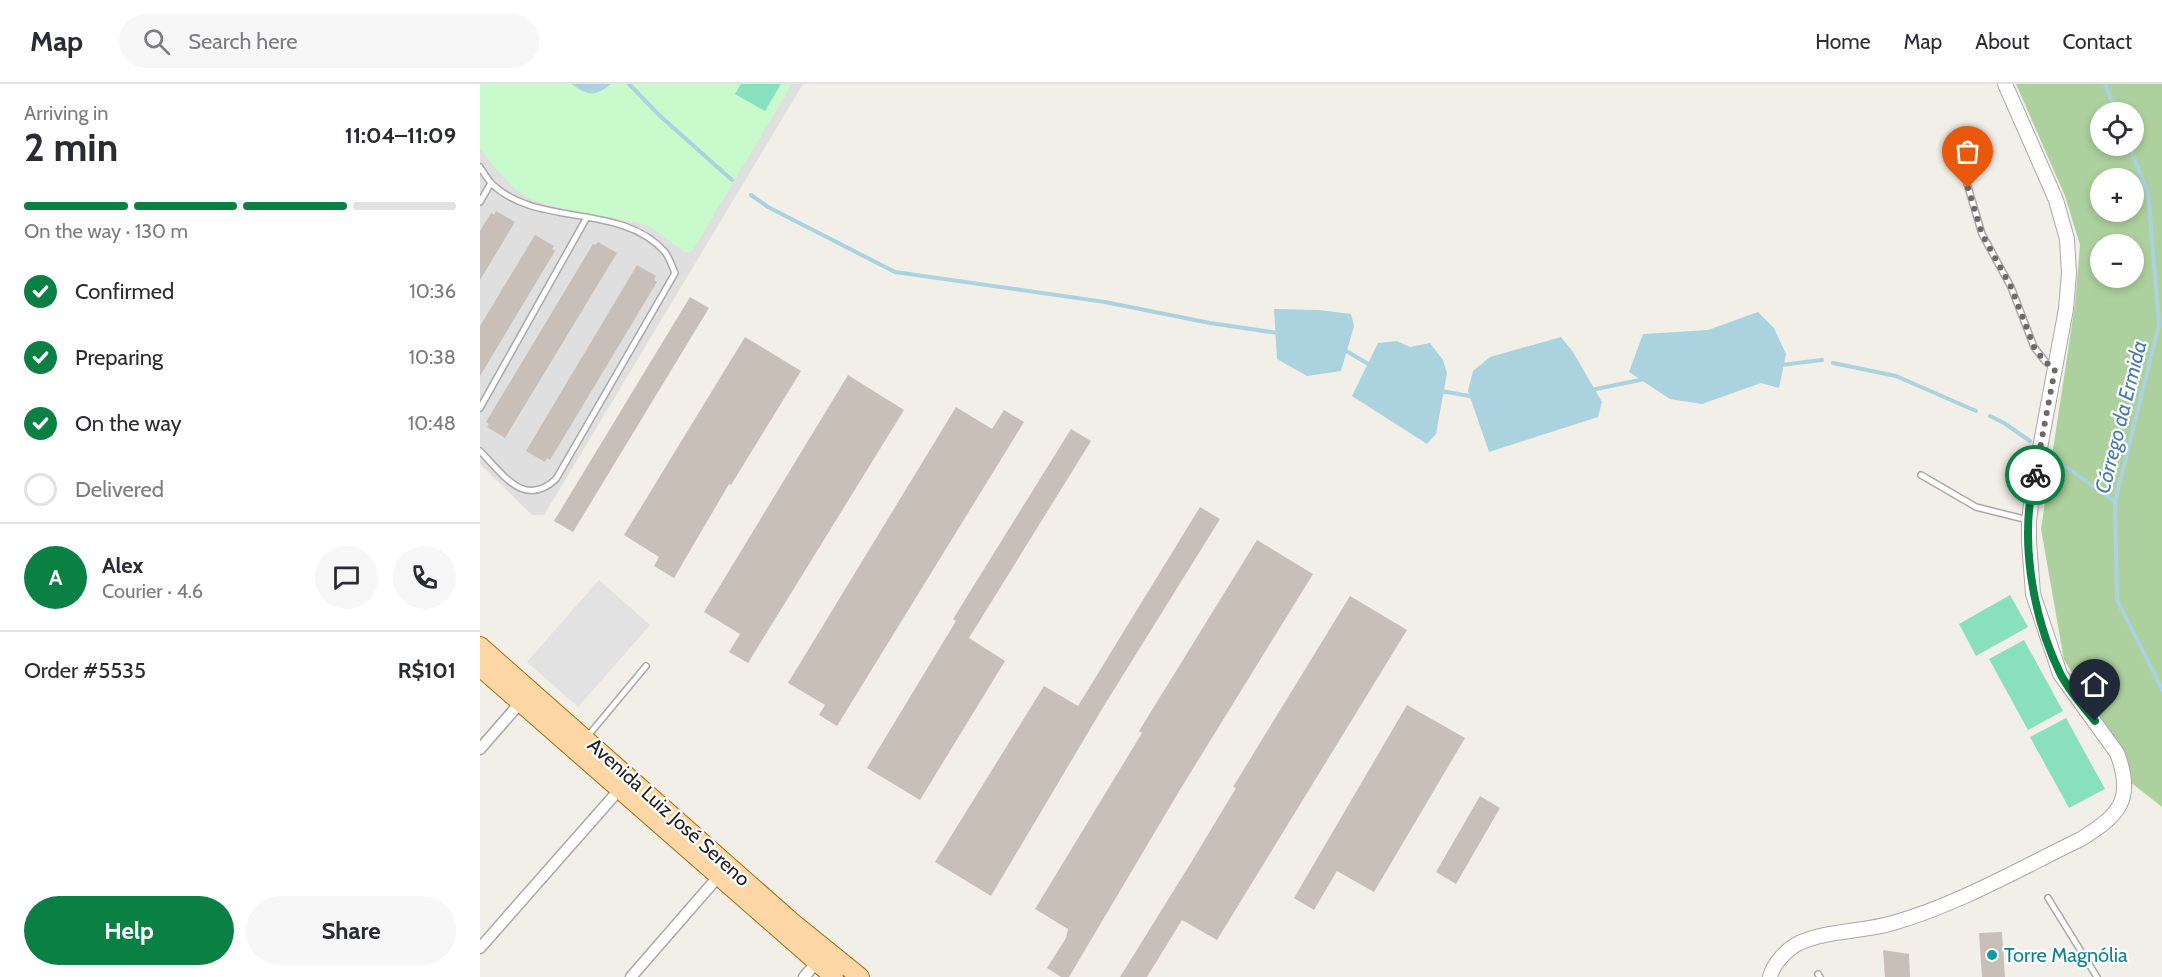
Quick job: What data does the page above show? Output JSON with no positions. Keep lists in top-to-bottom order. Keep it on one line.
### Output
{"streets":{"main road":["Avenida Luiz José Sereno"]},"water":["Córrego da Ermida"],"places":["Torre Magnólia"],"page":{"header":"Map","search":"Search here","nav":["Home","Map","About","Contact"],"heading":["2 min","Arriving in","11:04–11:09"],"panel":["Alex","Courier · 4.6","Order #5535","R$101"],"map_buttons":["+","−"],"bar":"On the way · 130 m","list":[["Confirmed","10:36"],["Preparing","10:38"],["On the way","10:48"],"Delivered"],"round":"A","buttons":["Help","Share"]}}
